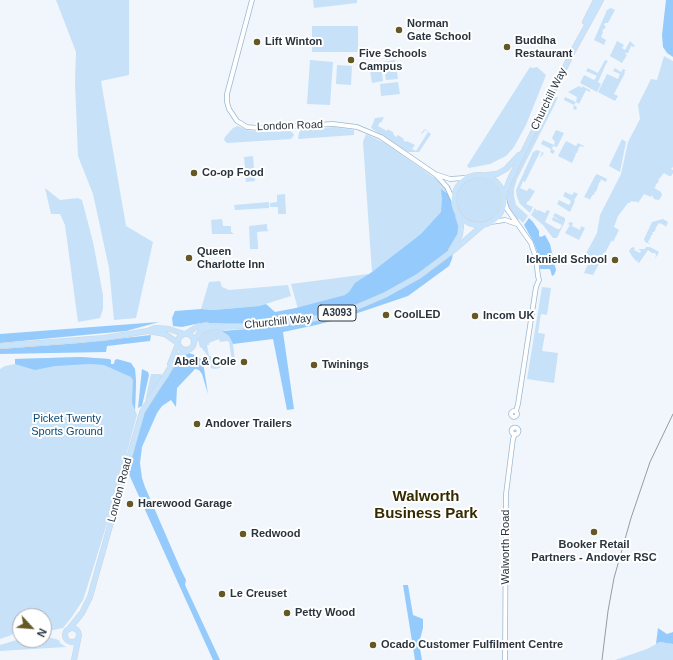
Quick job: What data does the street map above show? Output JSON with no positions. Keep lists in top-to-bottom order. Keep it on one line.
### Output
{"streets":{"main road":["Churchill Way","London Road","A3093"],"street":["Walworth Road"]},"crossings":[["Churchill Way","London Road"],["Churchill Way","A3093"],["Churchill Way","Walworth Road"],["London Road","A3093"],["London Road","Walworth Road"],["A3093","Walworth Road"]],"districts":["Walworth Business Park"],"parks":["Picket Twenty Sports Ground"],"places":["Norman Gate School","Lift Winton","Buddha Restaurant","Five Schools Campus","Co-op Food","Queen Charlotte Inn","Icknield School","CoolLED","Incom UK","Abel & Cole","Twinings","Andover Trailers","Harewood Garage","Booker Retail Partners - Andover RSC","Redwood","Le Creuset","Petty Wood","Ocado Customer Fulfilment Centre"],"north":"bottom right"}
